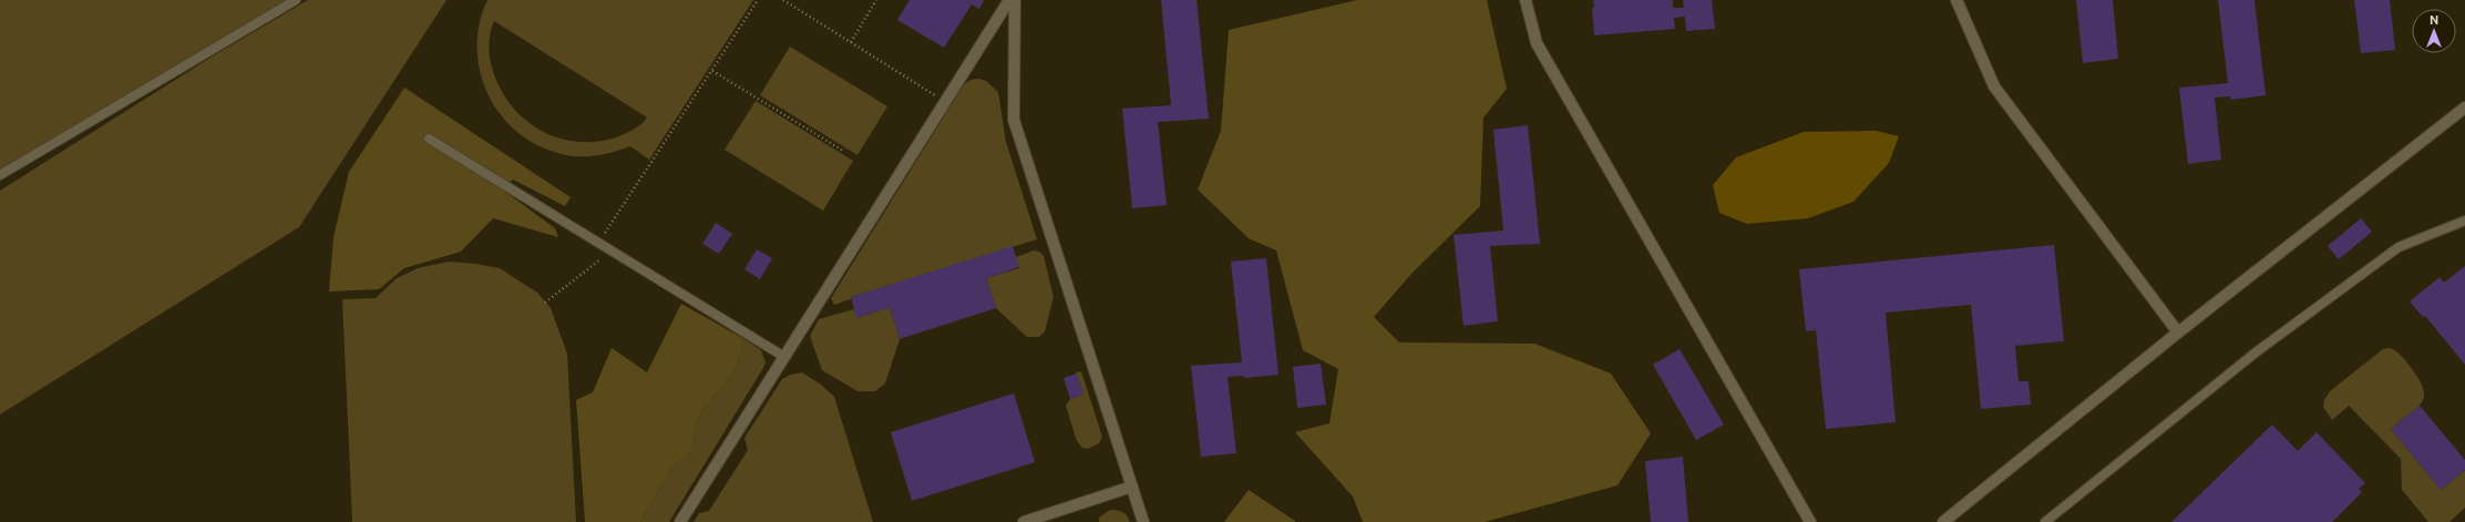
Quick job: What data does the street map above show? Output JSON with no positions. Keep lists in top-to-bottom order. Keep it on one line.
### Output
{"north":"top"}
